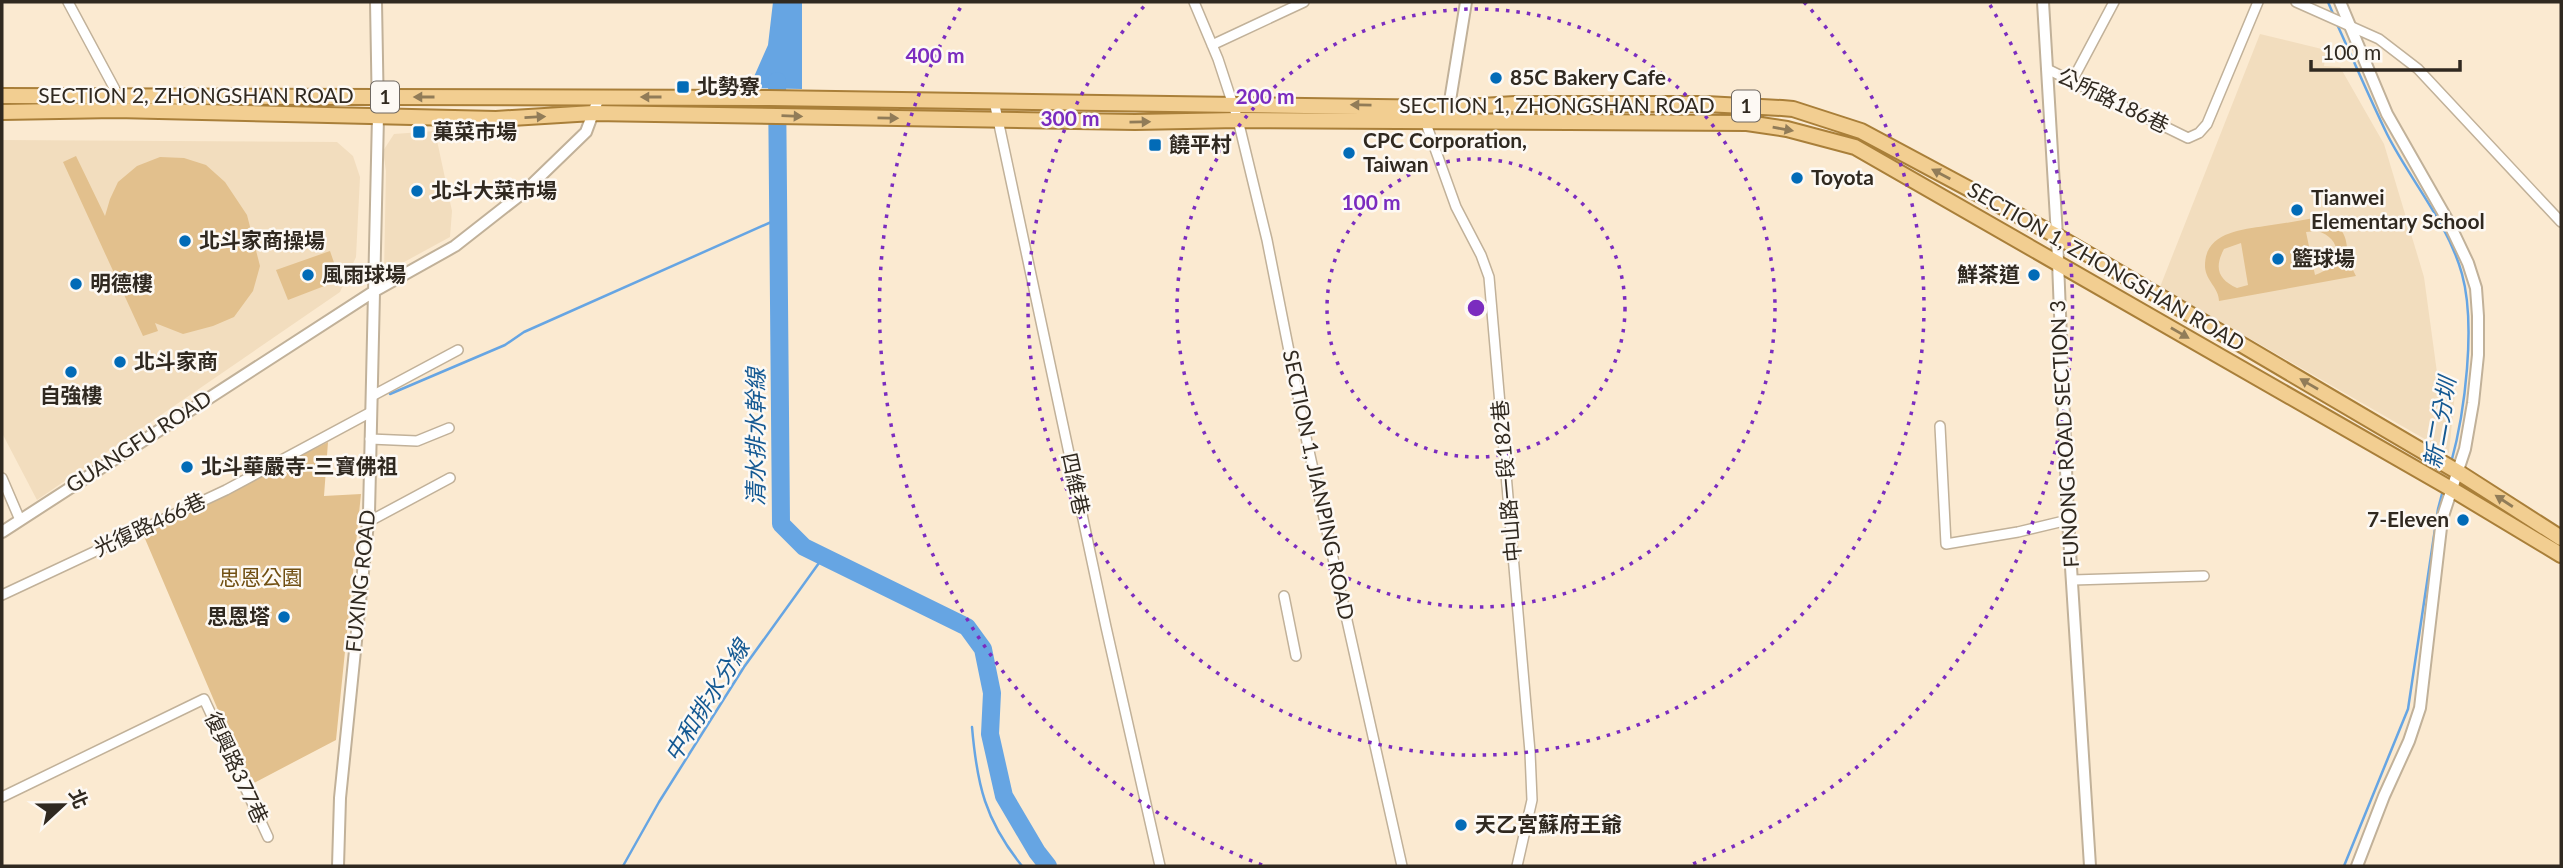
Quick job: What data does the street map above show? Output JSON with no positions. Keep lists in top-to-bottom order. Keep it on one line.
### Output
{"streets":{"main road":["SECTION 2, ZHONGSHAN ROAD","1","SECTION 1, ZHONGSHAN ROAD"],"street":["公所路186巷","FUNONG ROAD SECTION 3","GUANGFU ROAD","中山路一段182巷","四維巷","SECTION 1, JIANPING ROAD","光復路466巷","FUXING ROAD","復興路377巷"]},"crossings":[["SECTION 2, ZHONGSHAN ROAD","SECTION 1, ZHONGSHAN ROAD"],["SECTION 2, ZHONGSHAN ROAD","GUANGFU ROAD"],["SECTION 2, ZHONGSHAN ROAD","FUXING ROAD"],["公所路186巷","FUNONG ROAD SECTION 3"],["SECTION 1, ZHONGSHAN ROAD","FUNONG ROAD SECTION 3"],["SECTION 1, ZHONGSHAN ROAD","中山路一段182巷"],["SECTION 1, ZHONGSHAN ROAD","四維巷"],["SECTION 1, ZHONGSHAN ROAD","SECTION 1, JIANPING ROAD"],["GUANGFU ROAD","FUXING ROAD"],["光復路466巷","FUXING ROAD"]],"water":["新二分圳","清水排水幹線","中和排水分線"],"parks":["思恩公園"],"places":{"other":["85C Bakery Cafe","CPC Corporation, Taiwan","Toyota","北斗大菜市場","Tianwei Elementary School","北斗家商操場","籃球場","風雨球場","鮮茶道","明德樓","北斗家商","自強樓","北斗華嚴寺-三寶佛祖","7-Eleven","思恩塔","天乙宮蘇府王爺"],"transit":["北勢寮","菓菜市場","饒平村"]},"scale_bar":"100 m","north":"right","rings":["400 m","200 m","300 m","100 m"]}
